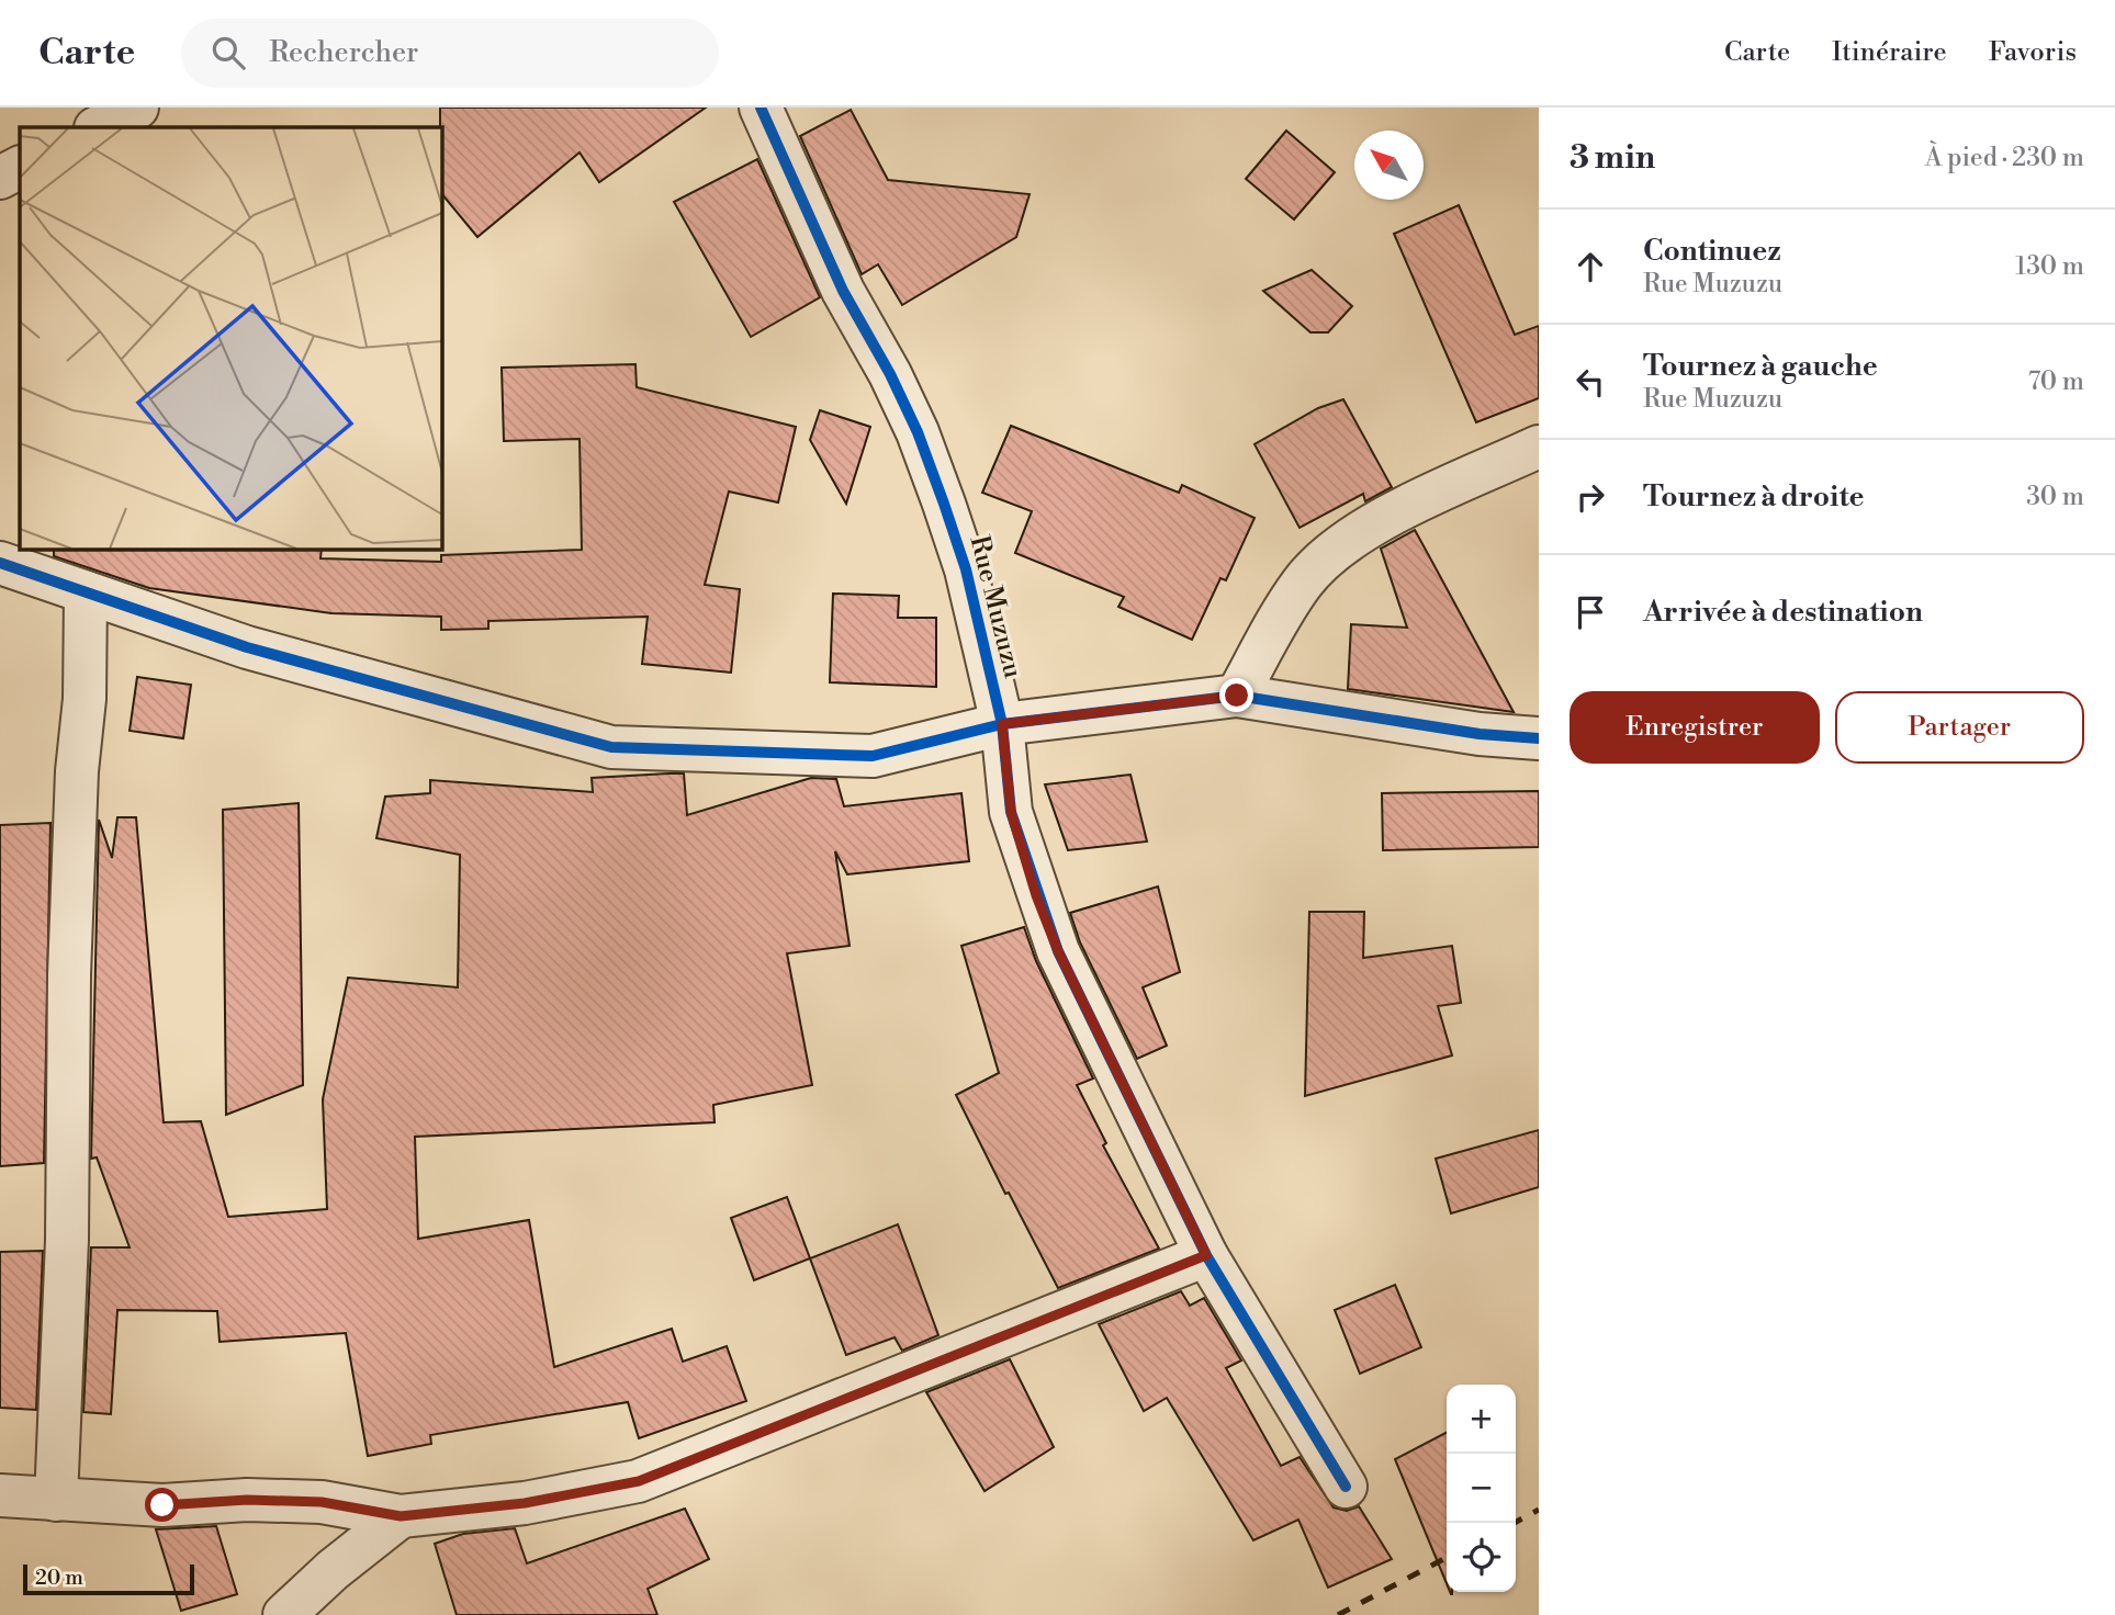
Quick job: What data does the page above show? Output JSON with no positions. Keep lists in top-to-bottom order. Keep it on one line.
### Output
{"streets":{"street":["Rue Muzuzu"]},"scale_bar":"20 m","north":"top left","page":{"header":"Carte","search":"Rechercher","nav":["Carte","Itinéraire","Favoris"],"heading":["3 min","À pied · 230 m"],"list":[["Continuez","Rue Muzuzu","130 m"],["Tournez à gauche","Rue Muzuzu","70 m"],["Tournez à droite","30 m"],"Arrivée à destination"],"buttons":["Enregistrer","Partager"],"map_buttons":["+","−"],"scale":"20 m"}}
